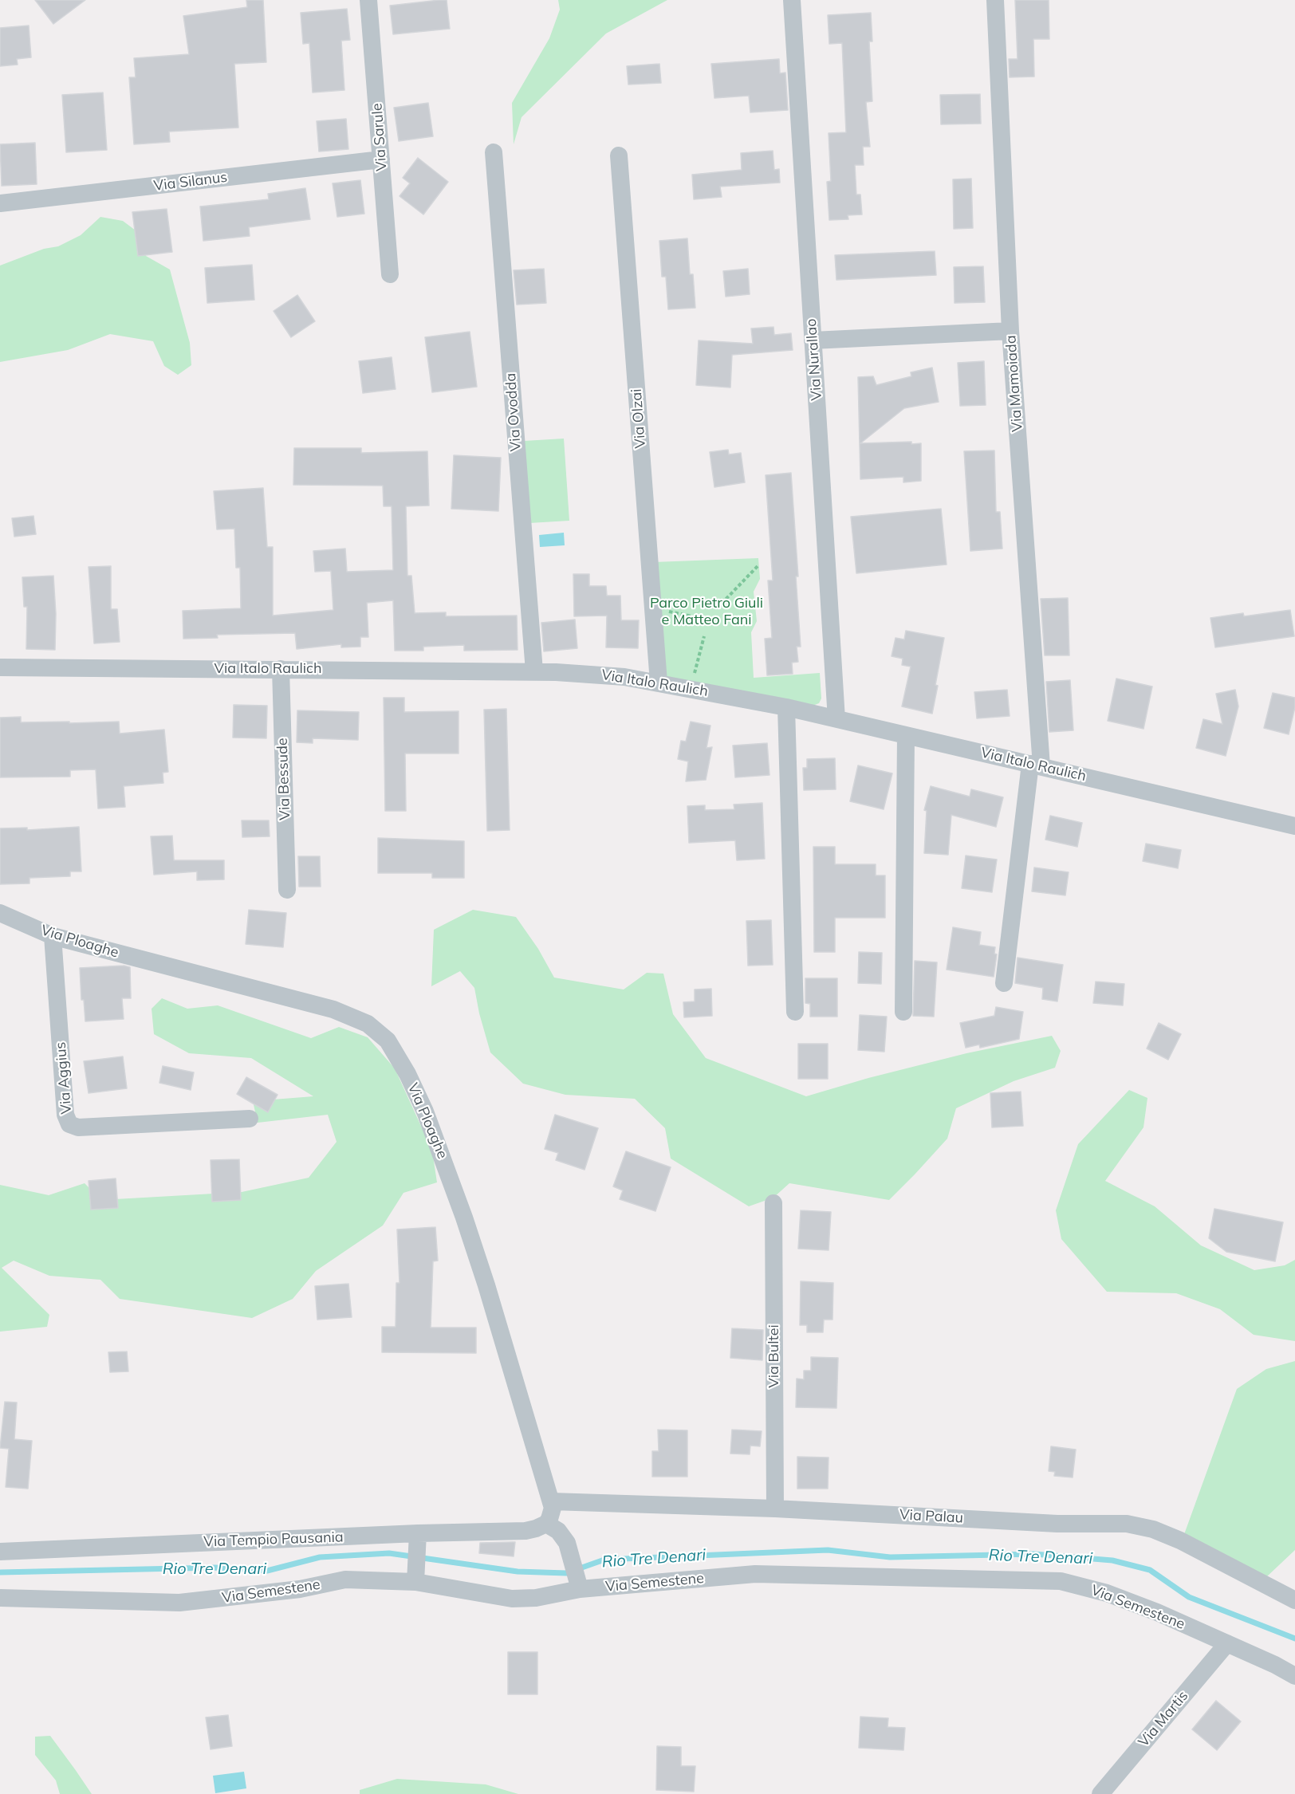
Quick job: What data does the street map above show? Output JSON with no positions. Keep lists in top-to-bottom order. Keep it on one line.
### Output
{"streets":{"street":["Via Sarule","Via Silanus","Via Nurallao","Via Mamoiada","Via Ovodda","Via Olzai","Via Italo Raulich","Via Bessude","Via Ploaghe","Via Aggius","Via Bultei","Via Palau","Via Tempio Pausania","Via Semestene","Via Martis"]},"crossings":[["Via Sarule","Via Silanus"],["Via Nurallao","Via Italo Raulich"],["Via Mamoiada","Via Italo Raulich"],["Via Ovodda","Via Italo Raulich"],["Via Olzai","Via Italo Raulich"],["Via Italo Raulich","Via Bessude"],["Via Ploaghe","Via Aggius"],["Via Ploaghe","Via Palau"],["Via Ploaghe","Via Tempio Pausania"],["Via Bultei","Via Palau"],["Via Semestene","Via Martis"]],"water":["Rio Tre Denari"],"parks":["Parco Pietro Giuli e Matteo Fani"]}
